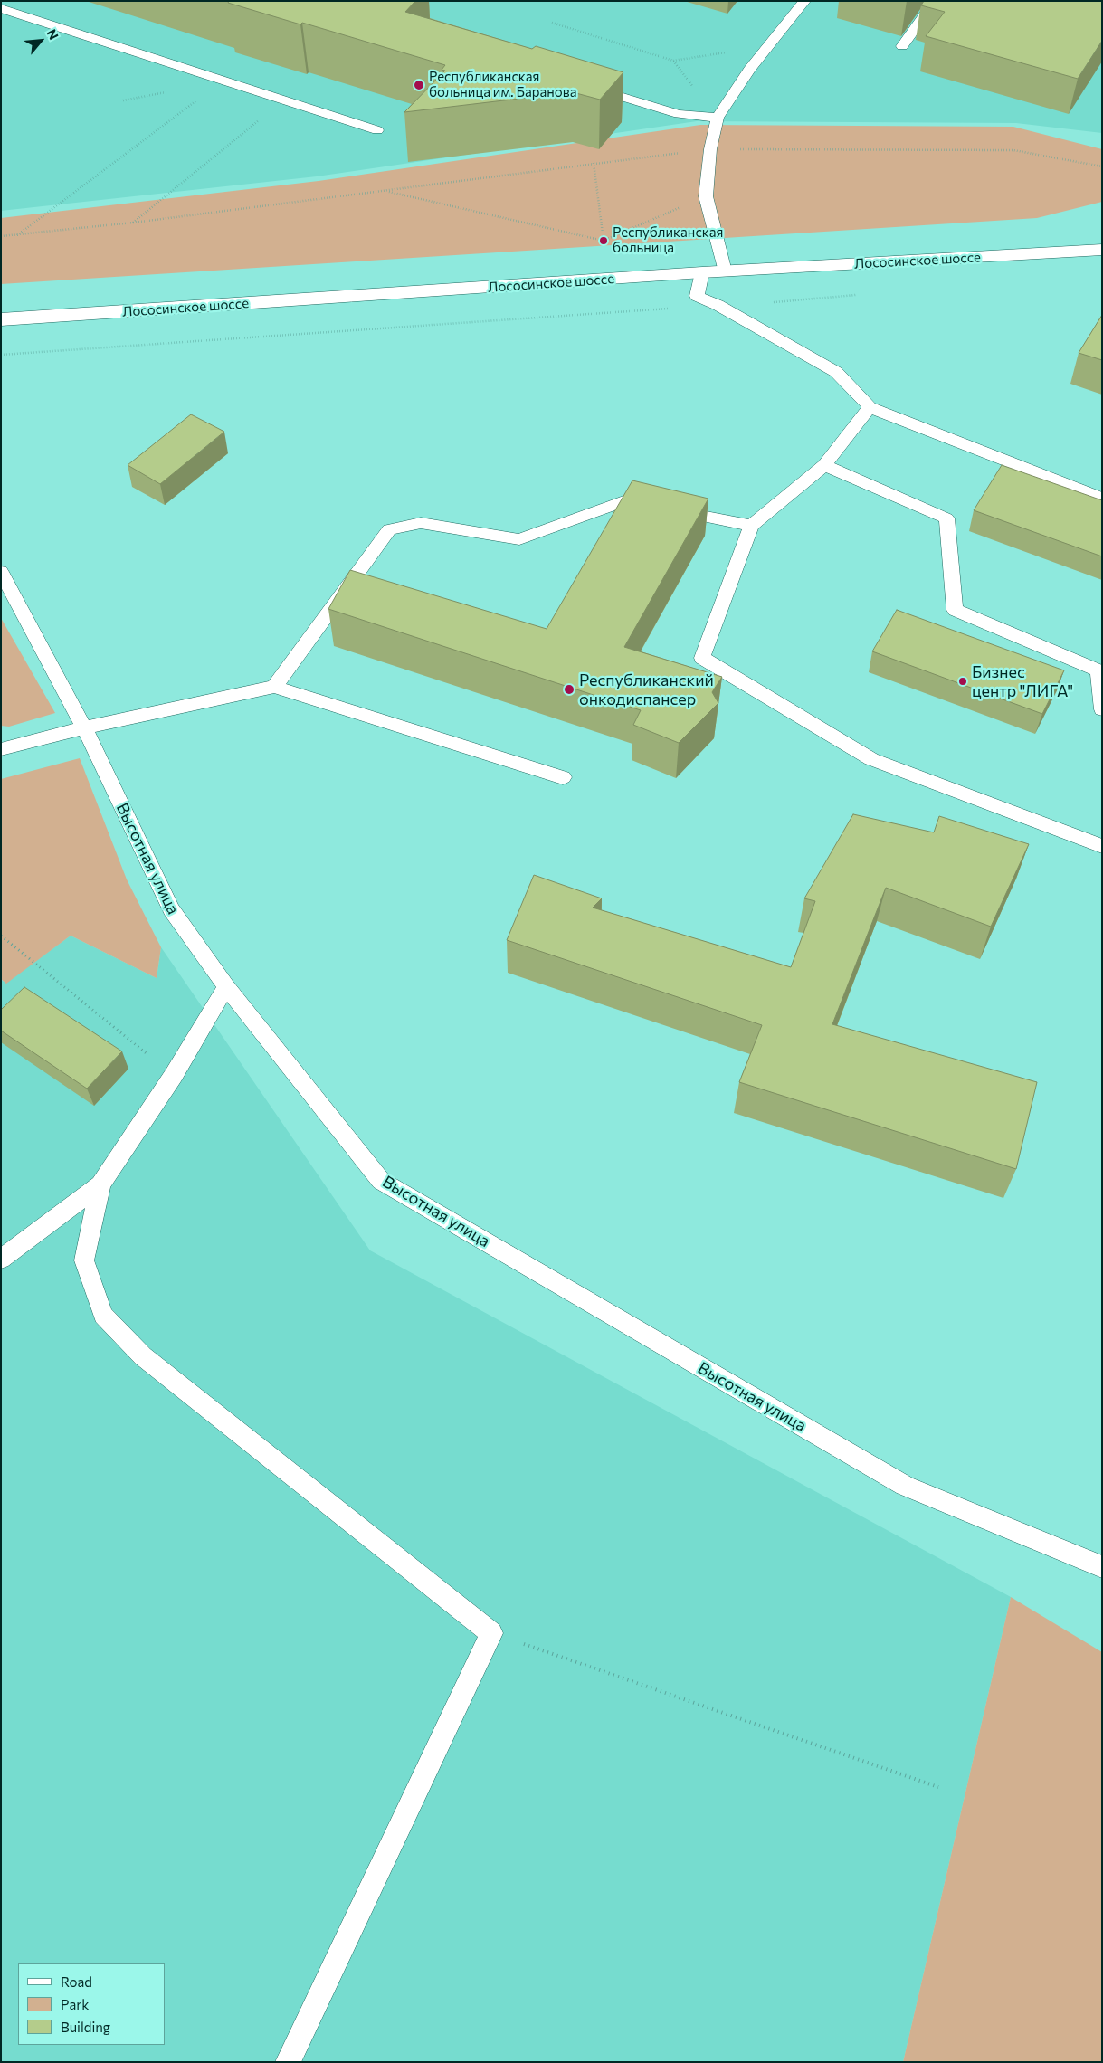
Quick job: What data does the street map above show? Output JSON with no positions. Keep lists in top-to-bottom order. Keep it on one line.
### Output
{"streets":{"main road":["Лососинское шоссе"],"lane":["Высотная улица"]},"places":["Республиканская больница им. Баранова","Республиканская больница","Бизнес центр \"ЛИГА\"","Республиканский онкодиспансер"],"legend":["Road","Park","Building"],"north":"top right"}
